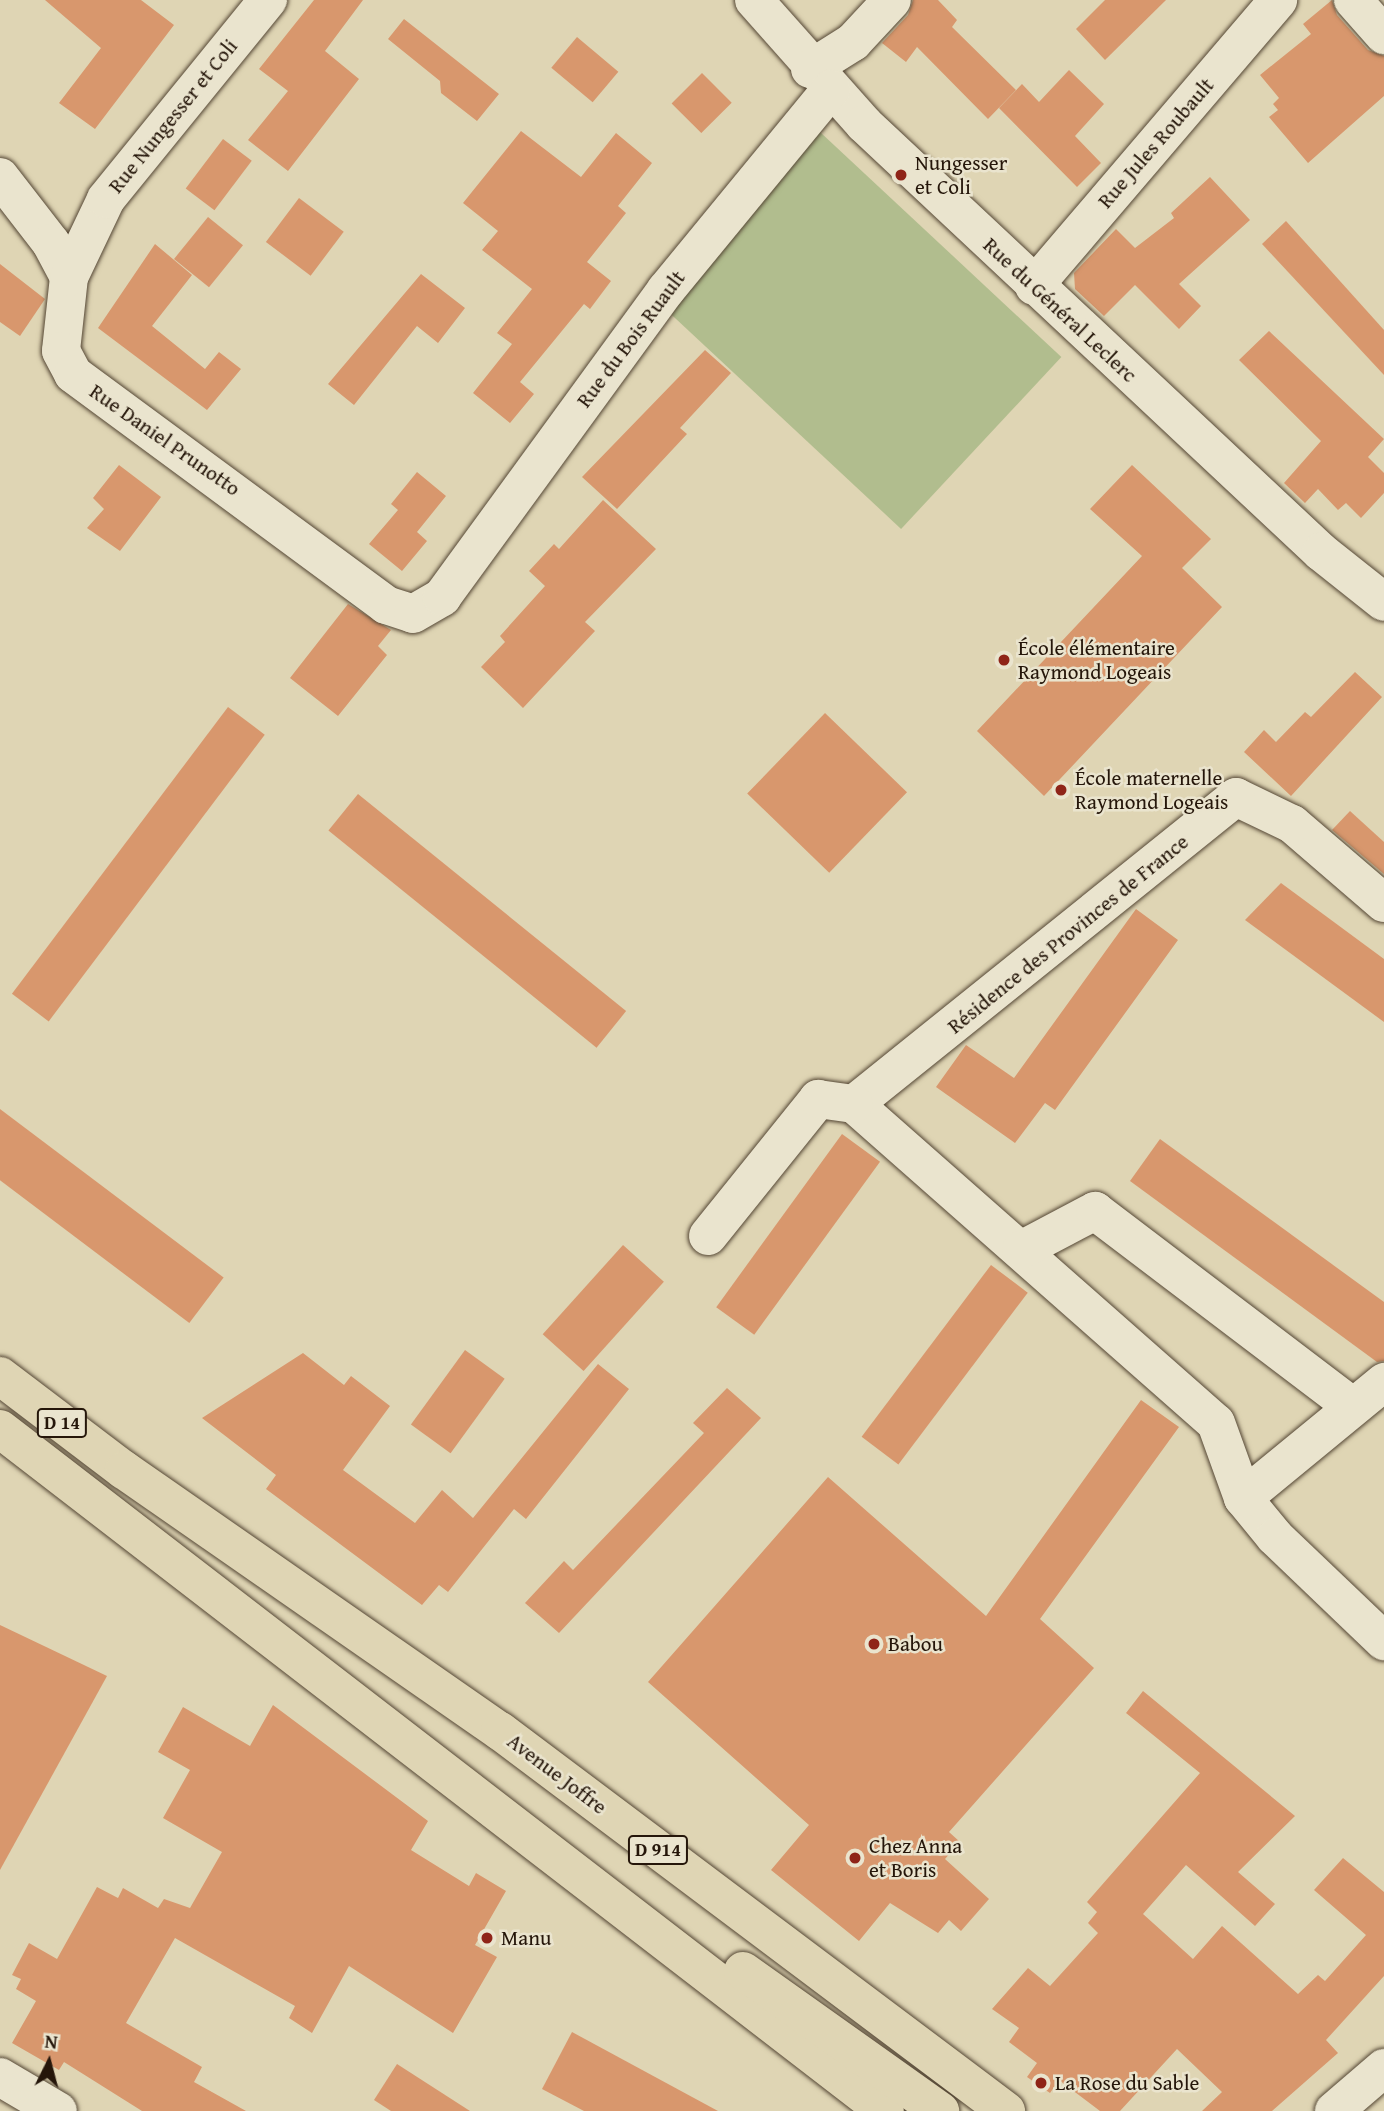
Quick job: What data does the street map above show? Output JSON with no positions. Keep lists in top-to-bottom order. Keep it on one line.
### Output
{"streets":{"main road":["D 14","Avenue Joffre","D 914"],"street":["Rue Nungesser et Coli","Rue Jules Roubault","Rue du Général Leclerc","Rue du Bois Ruault","Rue Daniel Prunotto","Résidence des Provinces de France"]},"crossings":[["Rue Nungesser et Coli","Rue Daniel Prunotto"],["Rue Jules Roubault","Rue du Général Leclerc"],["Rue du Général Leclerc","Rue du Bois Ruault"],["Rue du Bois Ruault","Rue Daniel Prunotto"],["D 14","Avenue Joffre"]],"places":["Nungesser et Coli","École élémentaire Raymond Logeais","École maternelle Raymond Logeais","Babou","Chez Anna et Boris","Manu","La Rose du Sable"],"north":"top"}
